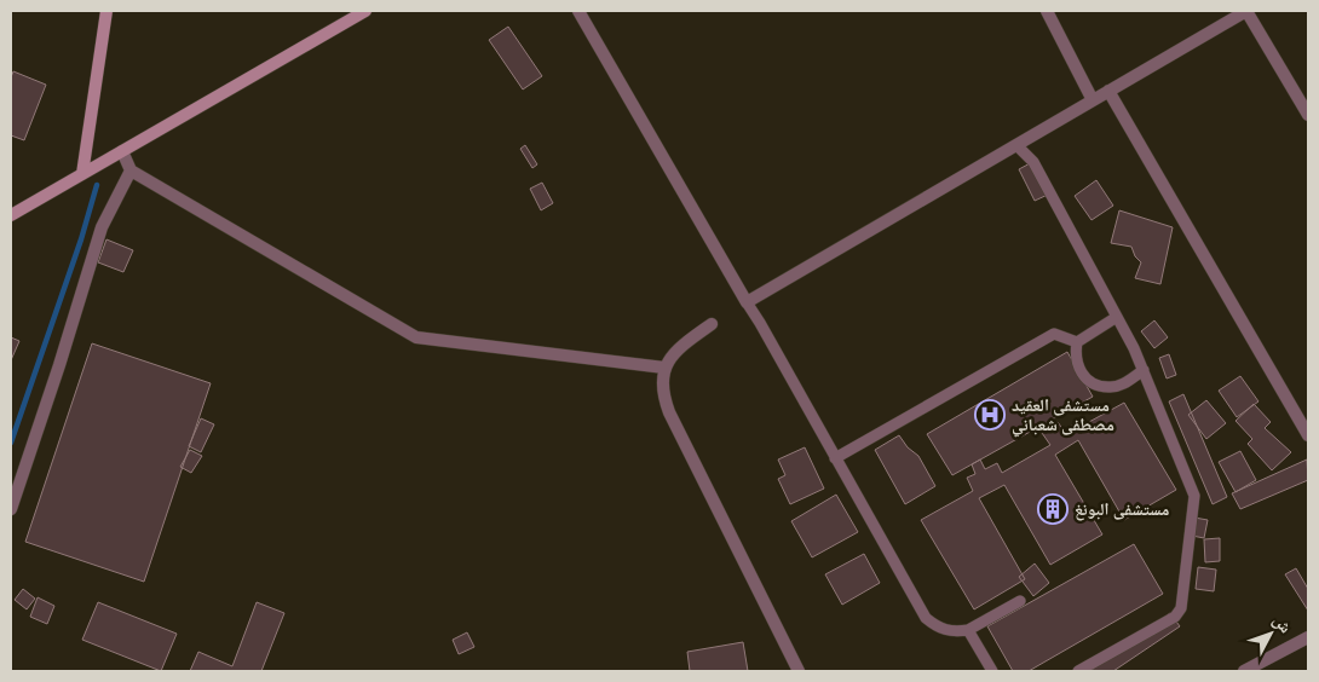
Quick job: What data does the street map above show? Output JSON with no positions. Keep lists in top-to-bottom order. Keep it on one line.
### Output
{"places":{"hospital":["مستشفى العقيد مصطفى شعباني"],"building":["مستشفى البونغ"]},"north":"top right"}
